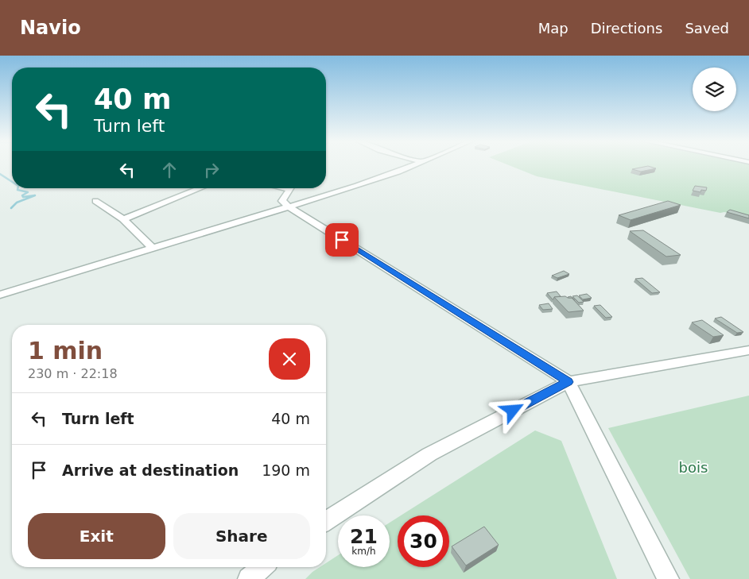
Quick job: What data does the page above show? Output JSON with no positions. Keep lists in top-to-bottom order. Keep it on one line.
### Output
{"parks":["bois"],"page":{"header":"Navio","nav":["Map","Directions","Saved"],"turn":["40 m","Turn left"],"heading":["1 min","230 m · 22:18"],"list":[{"name":"Turn left","value":"40 m"},{"name":"Arrive at destination","value":"190 m"}],"buttons":["Exit","Share"],"speed":"21 km/h","limit":"30"}}
